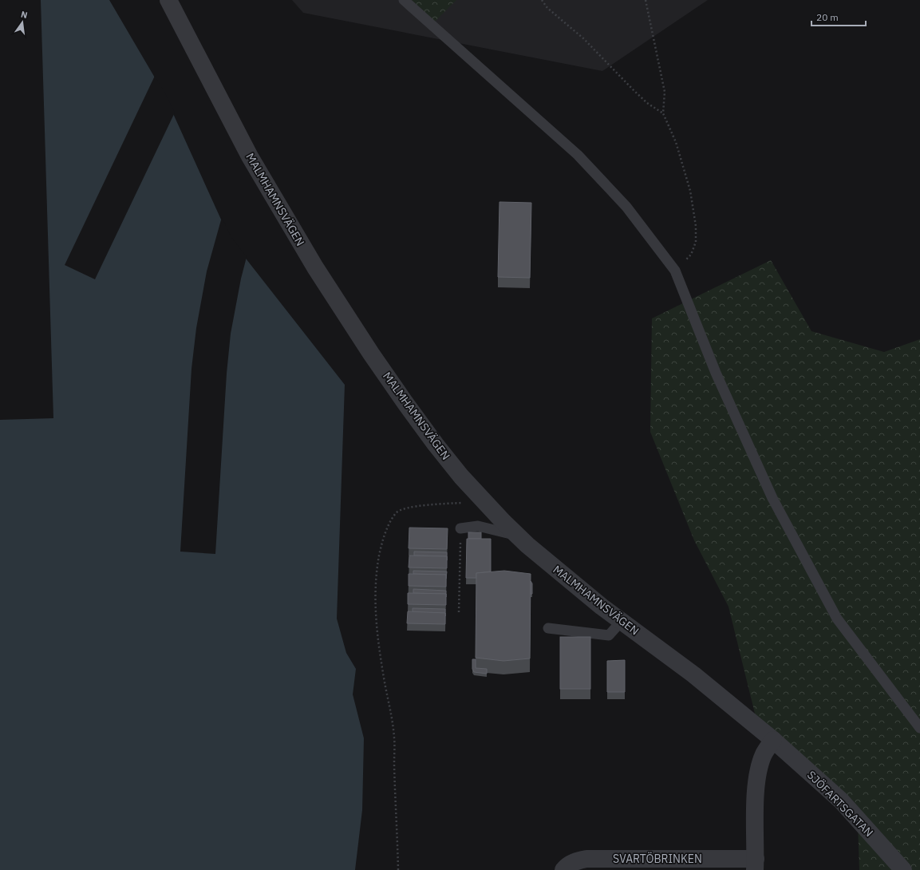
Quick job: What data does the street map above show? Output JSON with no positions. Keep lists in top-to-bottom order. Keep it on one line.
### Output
{"streets":{"street":["MALMHAMNSVÄGEN","SJÖFARTSGATAN","SVARTÖBRINKEN"]},"crossings":[["MALMHAMNSVÄGEN","SJÖFARTSGATAN"],["MALMHAMNSVÄGEN","SVARTÖBRINKEN"],["SJÖFARTSGATAN","SVARTÖBRINKEN"]],"scale_bar":"20 m","north":"top"}
